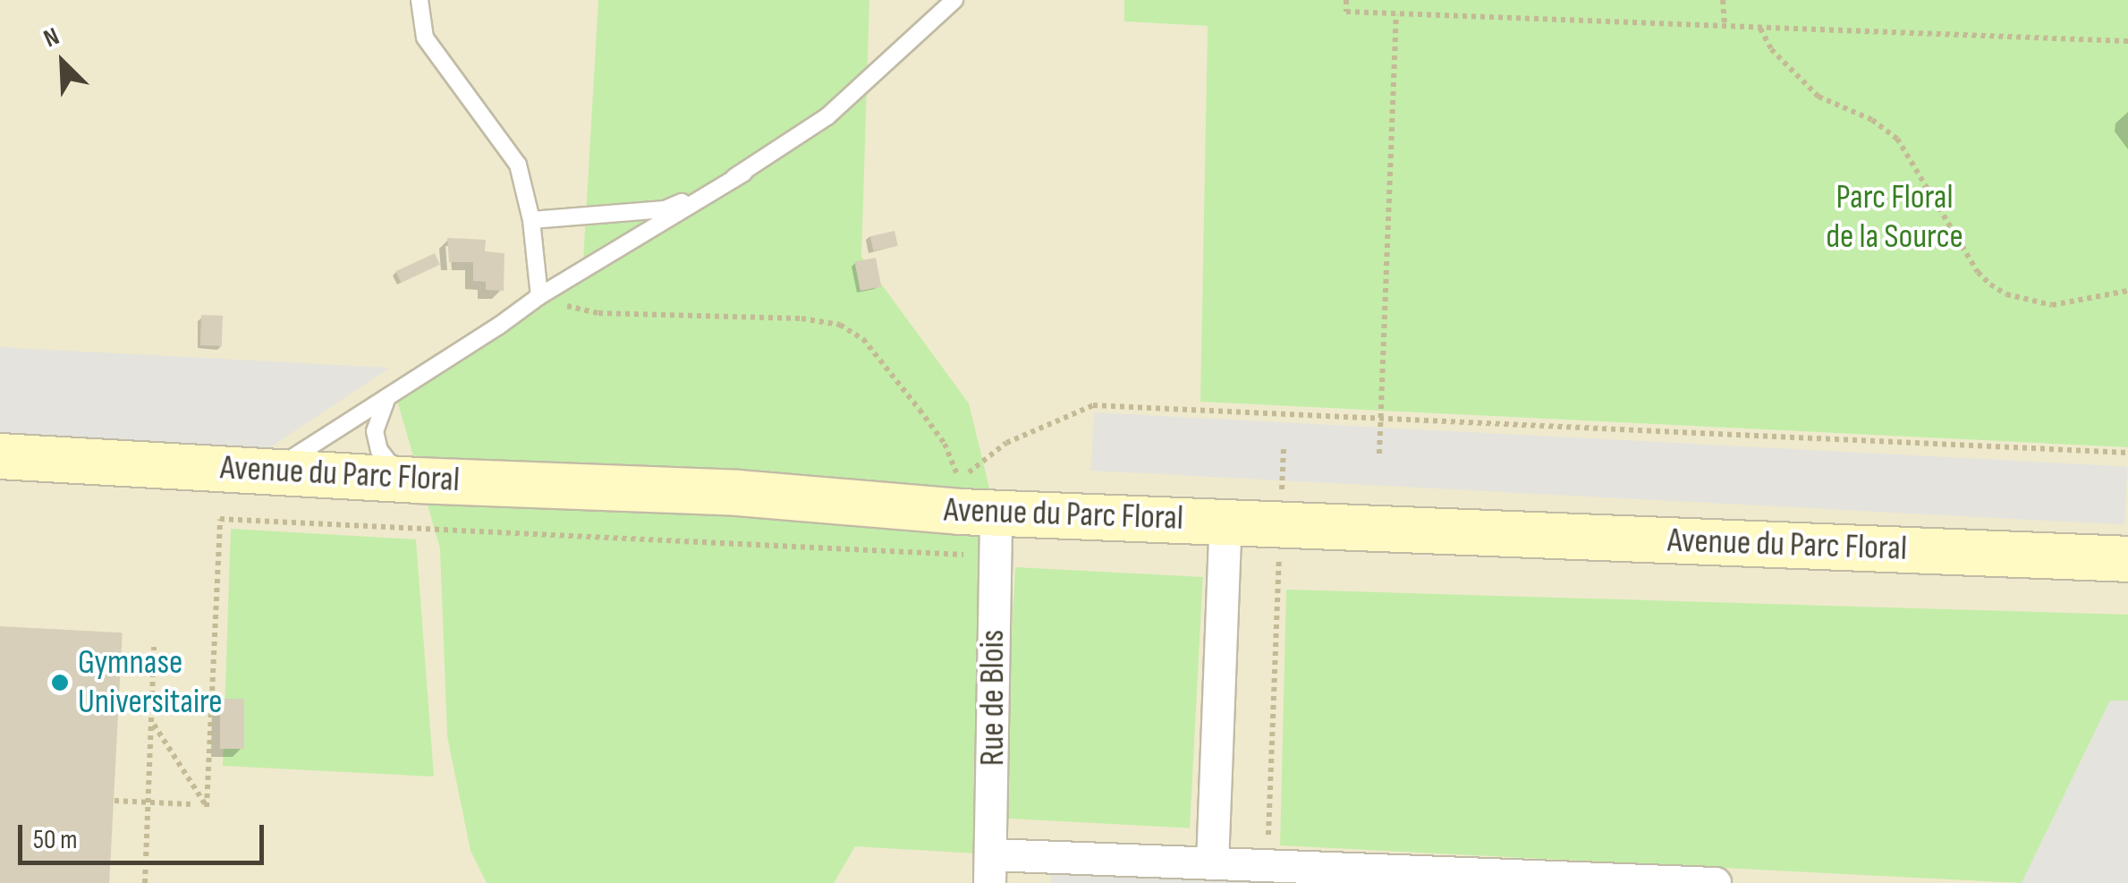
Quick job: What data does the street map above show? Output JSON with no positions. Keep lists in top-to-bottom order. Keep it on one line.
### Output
{"streets":{"main road":["Avenue du Parc Floral"],"street":["Rue de Blois"]},"crossings":[["Avenue du Parc Floral","Rue de Blois"]],"parks":["Parc Floral de la Source"],"places":["Gymnase Universitaire"],"scale_bar":"50 m","north":"top left"}
